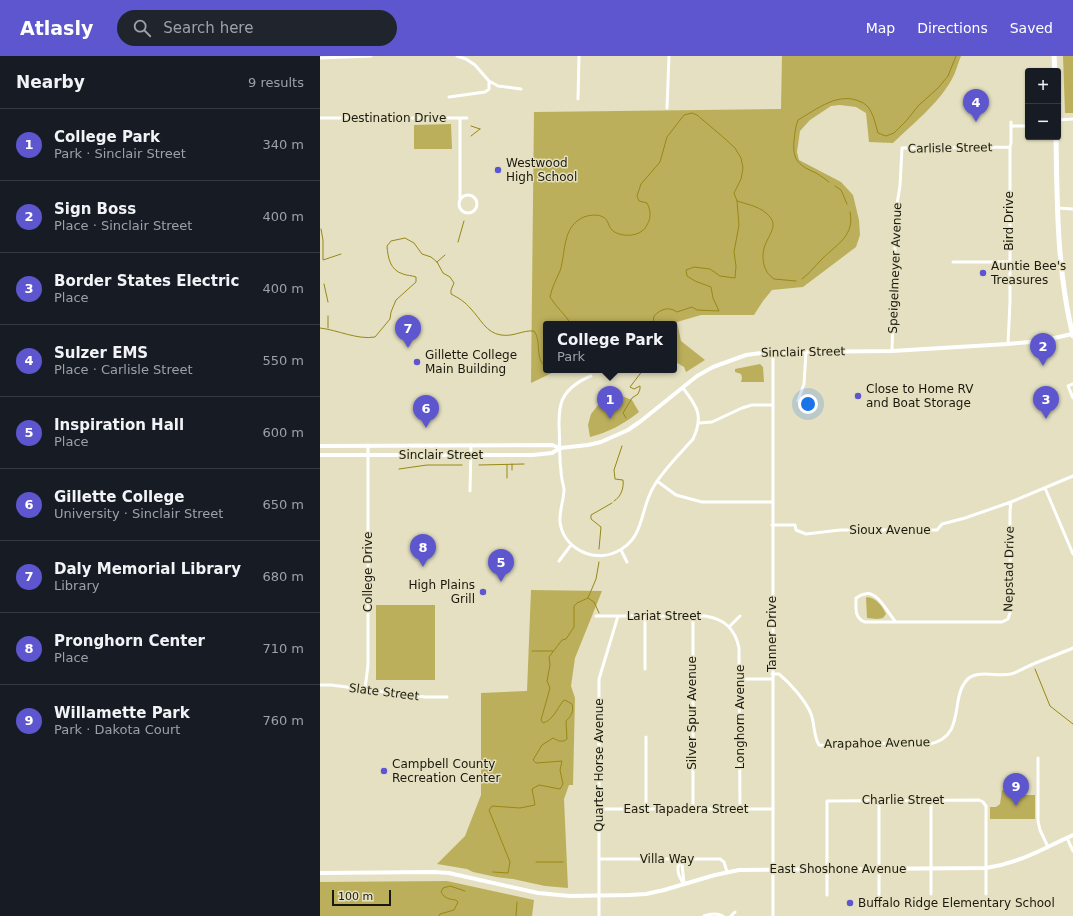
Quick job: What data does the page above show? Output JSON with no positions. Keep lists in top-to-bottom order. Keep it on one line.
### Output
{"streets":{"street":["Destination Drive","Carlisle Street","Bird Drive","Speigelmeyer Avenue","Sinclair Street","Sioux Avenue","Nepstad Drive","College Drive","Lariat Street","Tanner Drive","Slate Street","Silver Spur Avenue","Longhorn Avenue","Arapahoe Avenue","Quarter Horse Avenue","Charlie Street","East Tapadera Street","Villa Way","East Shoshone Avenue"]},"crossings":[["Carlisle Street","Bird Drive"],["Carlisle Street","Speigelmeyer Avenue"],["Bird Drive","Sinclair Street"],["Speigelmeyer Avenue","Sinclair Street"],["Sinclair Street","College Drive"],["Sinclair Street","Tanner Drive"],["Sioux Avenue","Nepstad Drive"],["Sioux Avenue","Tanner Drive"],["College Drive","Slate Street"],["Lariat Street","Silver Spur Avenue"],["Lariat Street","Longhorn Avenue"],["Lariat Street","Quarter Horse Avenue"],["Tanner Drive","Arapahoe Avenue"],["Tanner Drive","East Tapadera Street"],["Tanner Drive","East Shoshone Avenue"],["Silver Spur Avenue","East Tapadera Street"],["Longhorn Avenue","East Tapadera Street"],["Quarter Horse Avenue","East Tapadera Street"],["Quarter Horse Avenue","Villa Way"],["Quarter Horse Avenue","East Shoshone Avenue"],["Charlie Street","East Shoshone Avenue"],["Villa Way","East Shoshone Avenue"]],"places":["Westwood High School","Auntie Bee's Treasures","Gillette College Main Building","Close to Home RV and Boat Storage","High Plains Grill","Campbell County Recreation Center","Buffalo Ridge Elementary School"],"scale_bar":"100 m","page":{"header":"Atlasly","search":"Search here","nav":["Map","Directions","Saved"],"heading":["Nearby","9 results"],"map_buttons":["+","−"],"pins":["4","7","2","1","3","6","8","5","9"],"list":[{"mark":"1","name":"College Park","note":"Park · Sinclair Street","value":"340 m"},{"mark":"2","name":"Sign Boss","note":"Place · Sinclair Street","value":"400 m"},{"mark":"3","name":"Border States Electric","note":"Place","value":"400 m"},{"mark":"4","name":"Sulzer EMS","note":"Place · Carlisle Street","value":"550 m"},{"mark":"5","name":"Inspiration Hall","note":"Place","value":"600 m"},{"mark":"6","name":"Gillette College","note":"University · Sinclair Street","value":"650 m"},{"mark":"7","name":"Daly Memorial Library","note":"Library","value":"680 m"},{"mark":"8","name":"Pronghorn Center","note":"Place","value":"710 m"},{"mark":"9","name":"Willamette Park","note":"Park · Dakota Court","value":"760 m"}],"popup":["College Park","Park"],"scale":"100 m"}}
